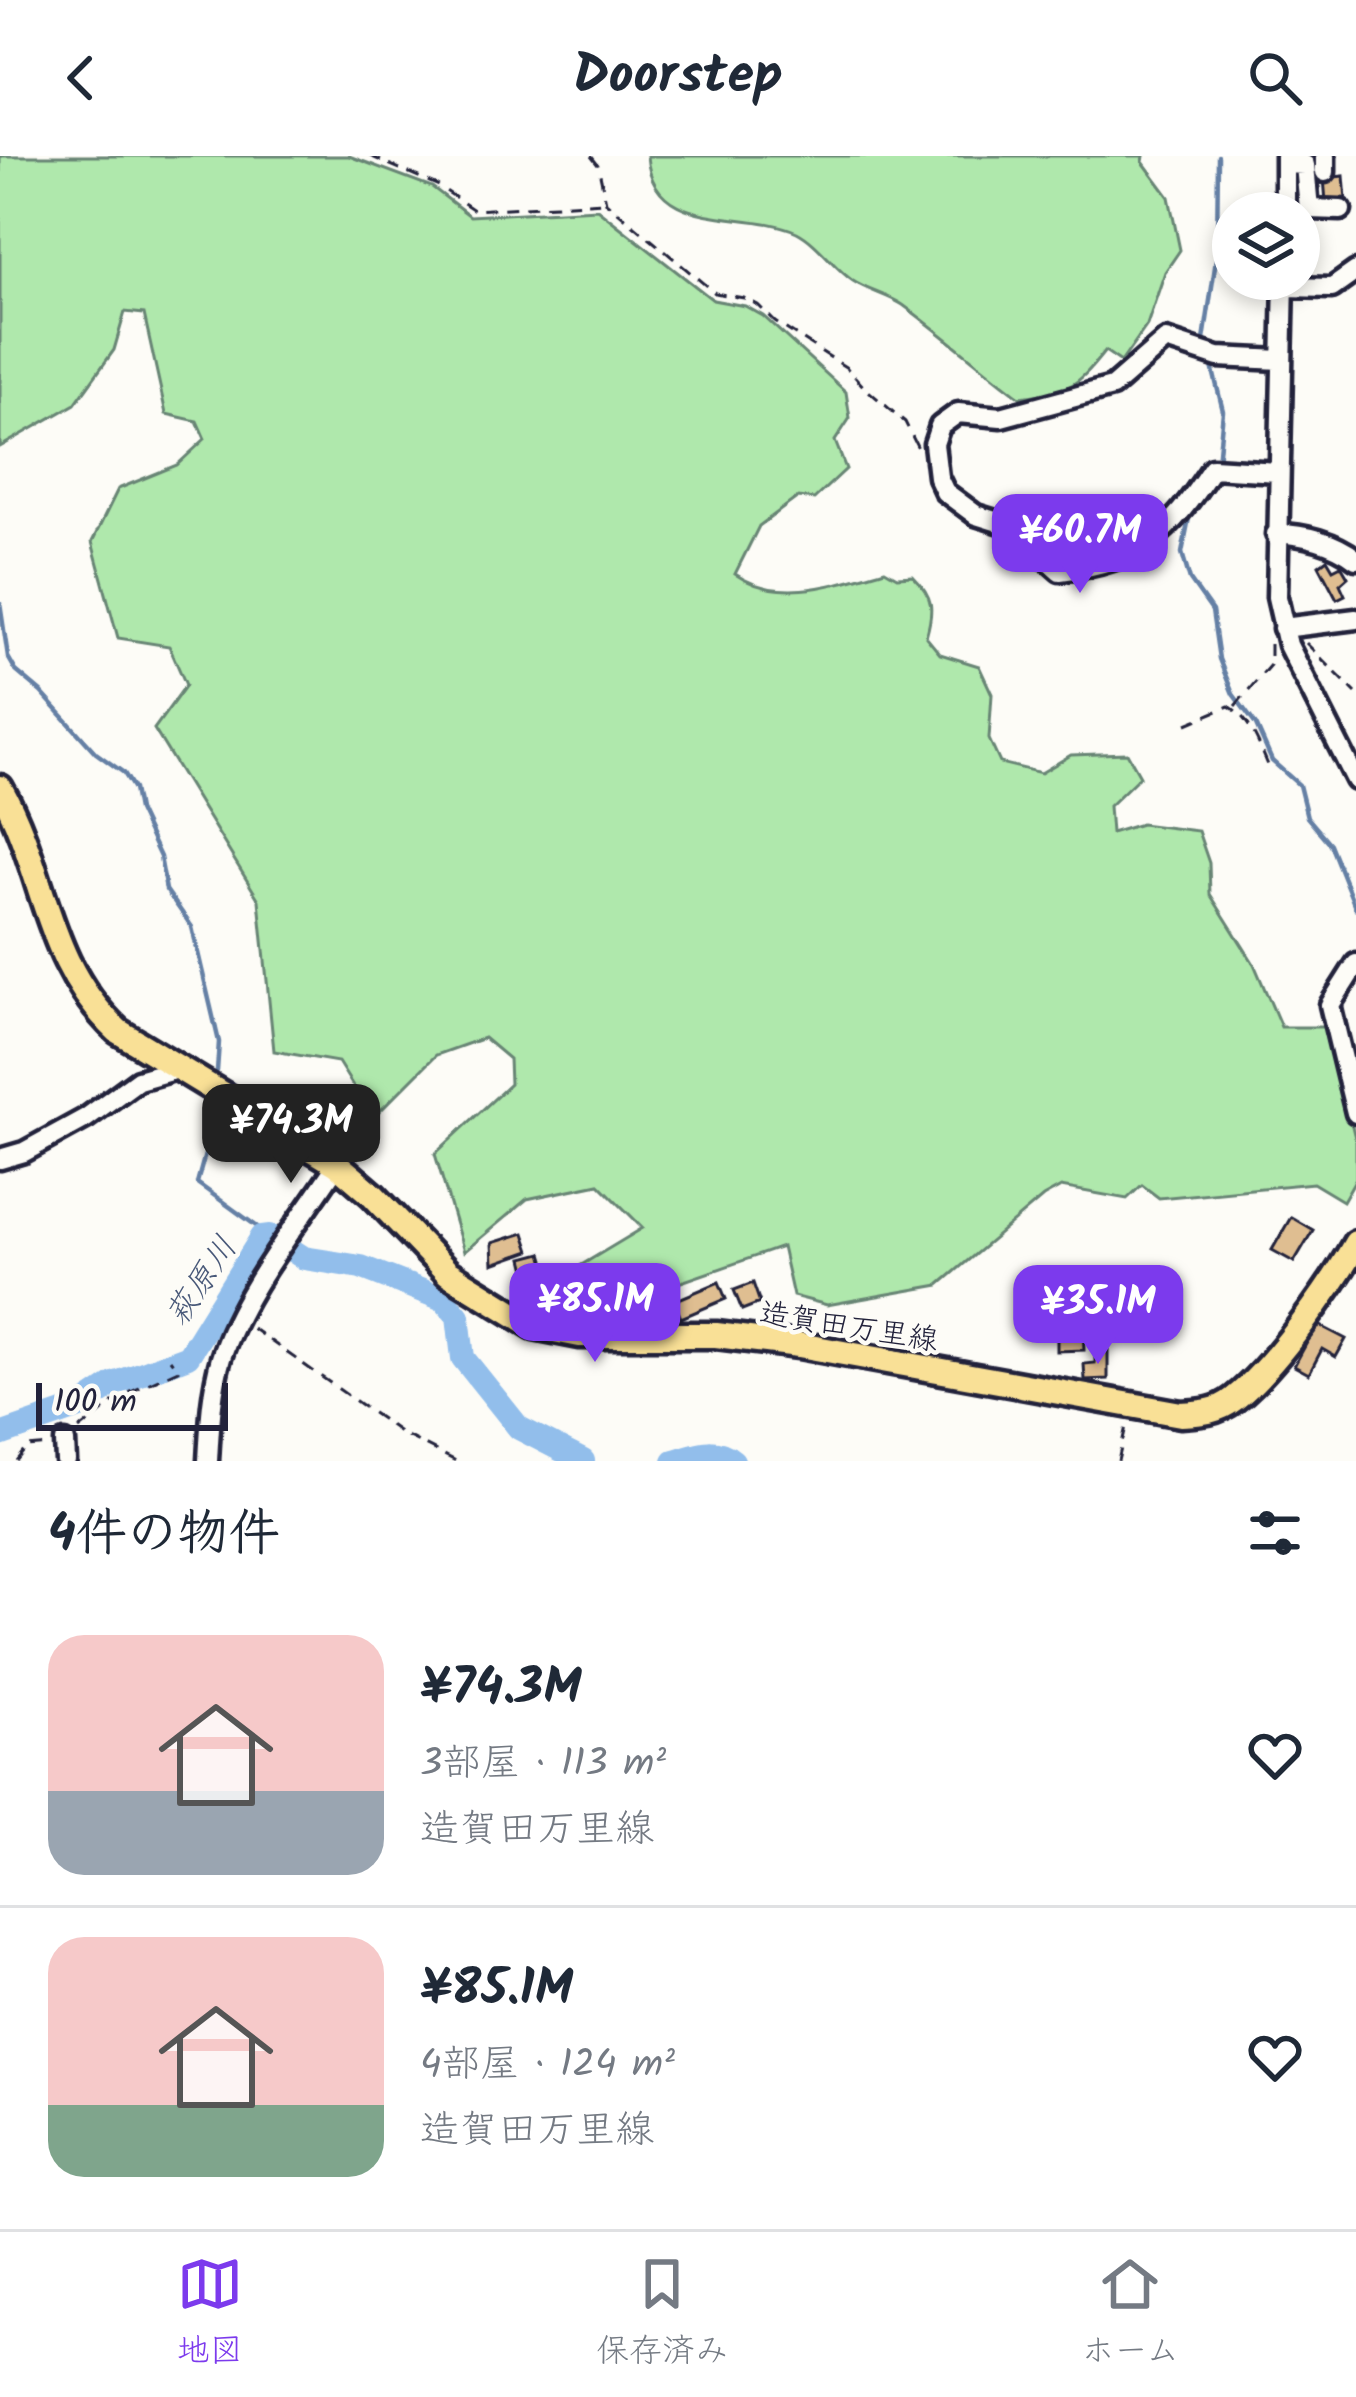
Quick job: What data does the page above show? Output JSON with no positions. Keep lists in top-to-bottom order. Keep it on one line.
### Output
{"streets":{"main road":["造賀田万里線"]},"water":["萩原川"],"scale_bar":"100 m","page":{"header":"Doorstep","price":["¥60.7M","¥74.3M","¥85.1M","¥35.1M"],"scale":"100 m","heading":"4件の物件","list":[{"name":"¥74.3M","note":"3部屋 · 113 m² · 造賀田万里線"},{"name":"¥85.1M","note":"4部屋 · 124 m² · 造賀田万里線"}],"tabs":["地図","保存済み","ホーム"]}}
